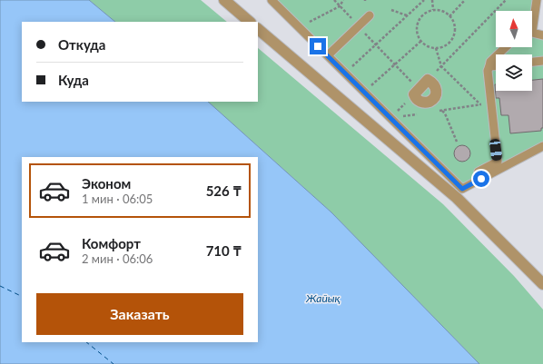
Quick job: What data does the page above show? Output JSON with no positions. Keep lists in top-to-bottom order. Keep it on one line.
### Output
{"water":["Жайық"],"north":"top","page":{"banner":["Откуда","Куда"],"list":[{"name":"Эконом","note":"1 мин · 06:05","value":"526 ₸"},{"name":"Комфорт","note":"2 мин · 06:06","value":"710 ₸"}],"buttons":"Заказать"}}
